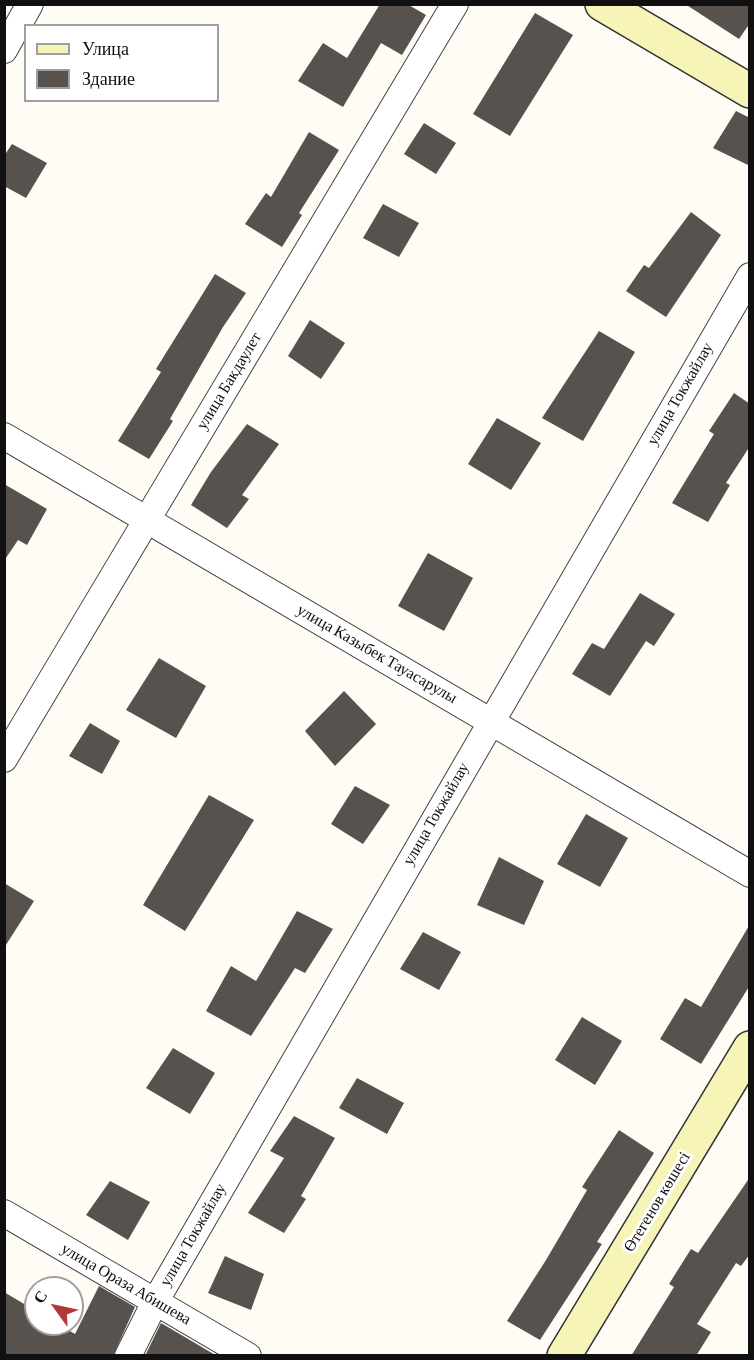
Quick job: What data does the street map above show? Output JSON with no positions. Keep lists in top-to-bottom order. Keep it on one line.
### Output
{"streets":{"street":["улица Бакдаулет","улица Токжайлау","улица Казыбек Тауасарулы","Өтегенов көшесі","улица Ораза Абишева"]},"crossings":[["улица Бакдаулет","улица Казыбек Тауасарулы"],["улица Токжайлау","улица Казыбек Тауасарулы"],["улица Токжайлау","улица Ораза Абишева"]],"legend":["Улица","Здание"],"north":"top left"}
